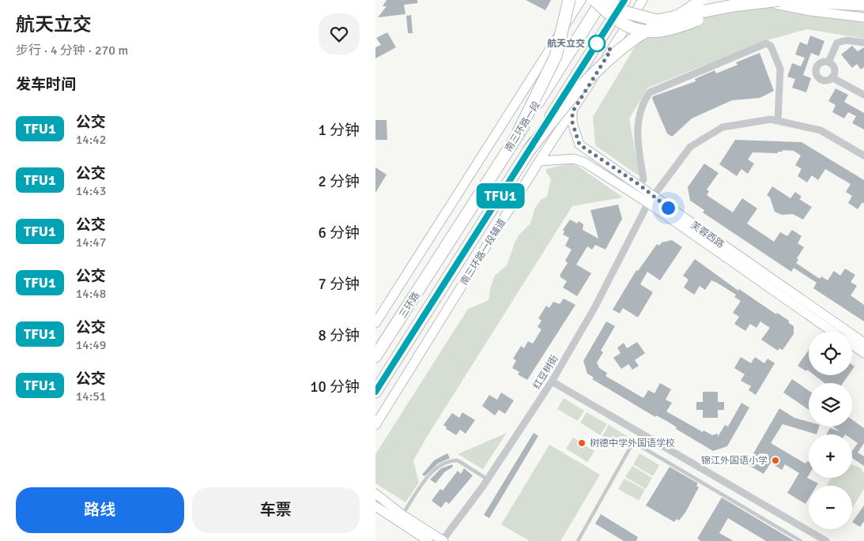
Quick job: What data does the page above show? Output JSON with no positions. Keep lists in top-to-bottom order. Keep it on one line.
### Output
{"streets":{"highway":["南三环路一段","三环路"],"main road":["芙蓉西路","南三环路一段辅道"],"street":["红豆树街"]},"crossings":[["南三环路一段","三环路"],["芙蓉西路","南三环路一段辅道"],["芙蓉西路","红豆树街"]],"places":["航天立交","树德中学外国语学校","锦江外国语小学"],"lines":["bus line TFU1"],"page":{"heading":[["航天立交","步行 · 4 分钟 · 270 m"],"发车时间"],"on_map":"TFU1","list":[{"mark":"TFU1","name":"公交","note":"14:42","value":"1 分钟"},{"mark":"TFU1","name":"公交","note":"14:43","value":"2 分钟"},{"mark":"TFU1","name":"公交","note":"14:47","value":"6 分钟"},{"mark":"TFU1","name":"公交","note":"14:48","value":"7 分钟"},{"mark":"TFU1","name":"公交","note":"14:49","value":"8 分钟"},{"mark":"TFU1","name":"公交","note":"14:51","value":"10 分钟"}],"map_buttons":["+","−"],"buttons":["路线","车票"]}}
